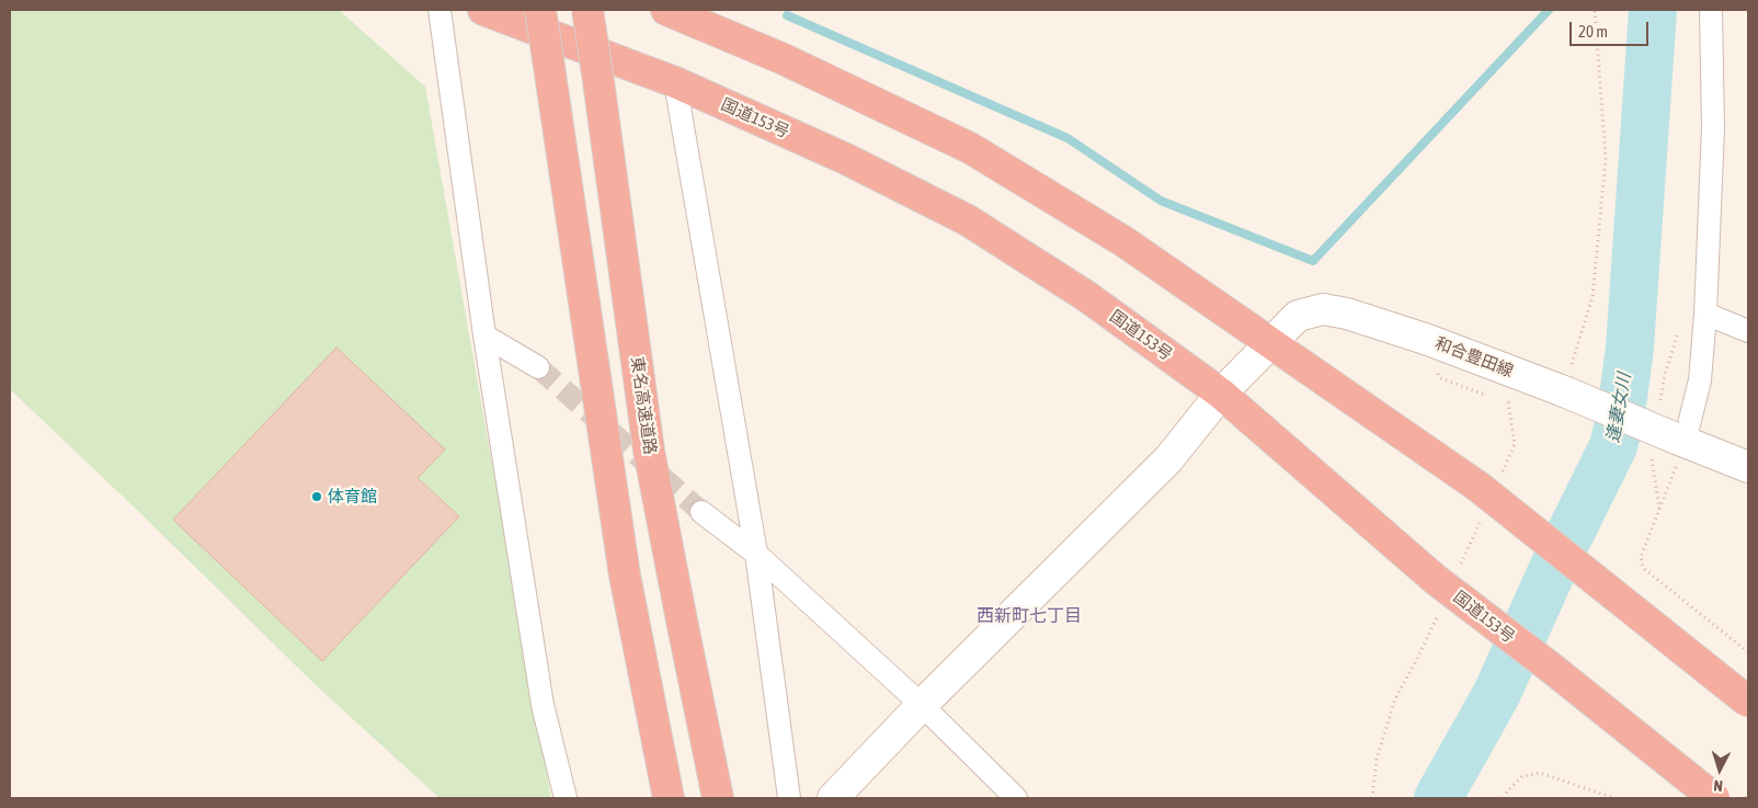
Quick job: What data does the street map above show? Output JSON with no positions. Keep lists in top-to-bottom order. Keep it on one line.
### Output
{"streets":{"highway":["国道153号","東名高速道路"],"main road":["和合豊田線"]},"crossings":[["国道153号","和合豊田線"]],"districts":["西新町七丁目"],"water":["逢妻女川"],"places":["体育館"],"scale_bar":"20 m","north":"bottom"}
